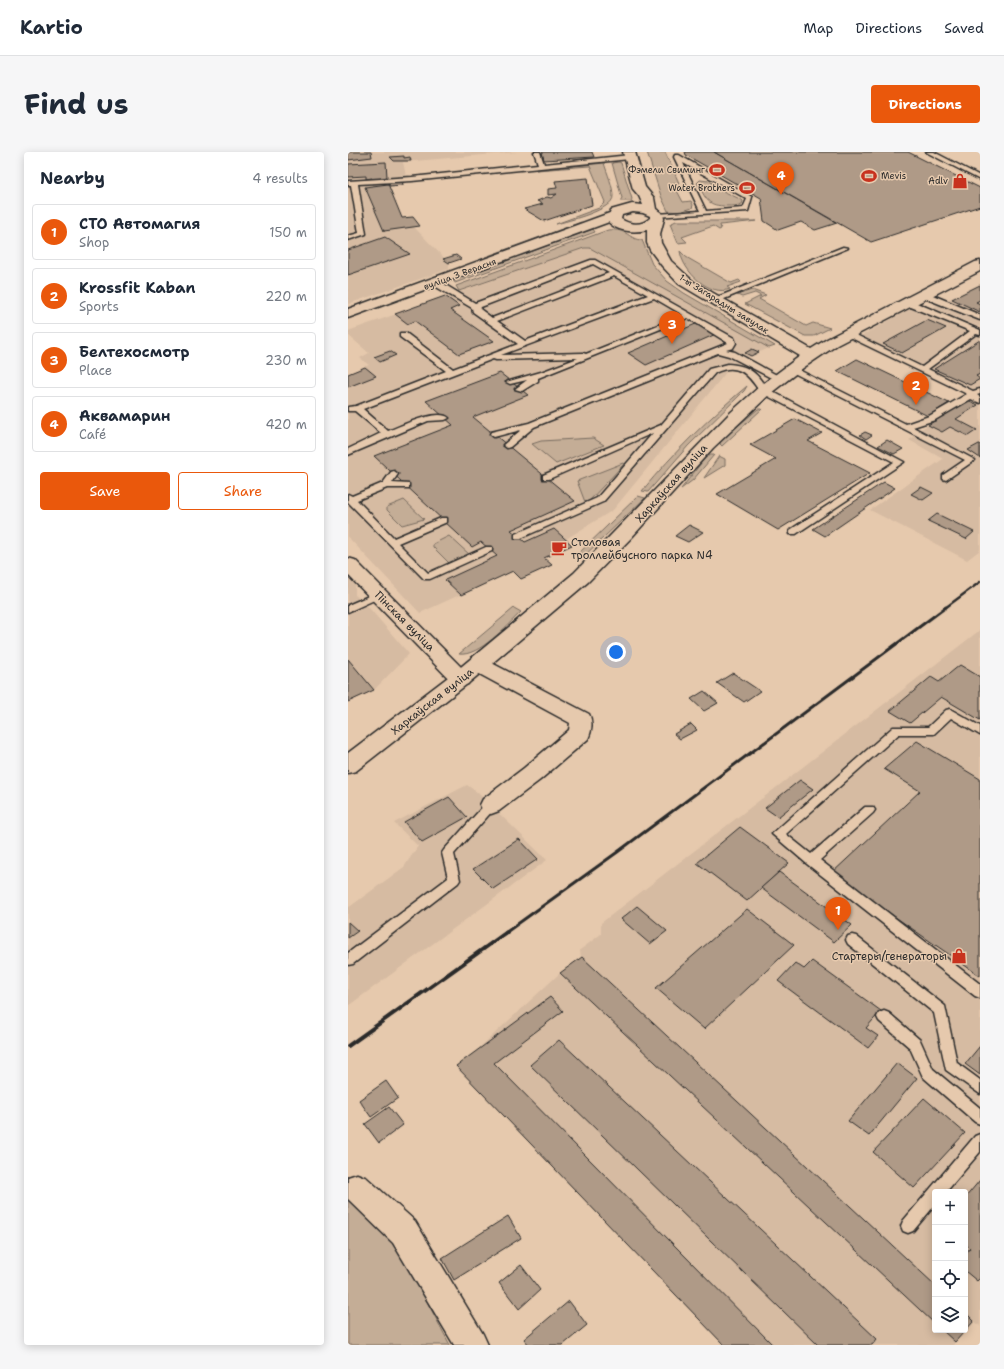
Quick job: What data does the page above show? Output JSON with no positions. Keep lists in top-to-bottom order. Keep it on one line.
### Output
{"streets":{"main road":["вуліца 3 Верасня","1-ы Загарадны завулак","Харкаўская вуліца","Пінская вуліца"]},"crossings":[["1-ы Загарадны завулак","Харкаўская вуліца"],["Харкаўская вуліца","Пінская вуліца"]],"places":{"sports":["Фэмели Свиминг","Mevis","Water Brothers"],"shop":["Adlv","Стартеры/генераторы"],"cafe":["Столовая троллейбусного парка N4"]},"page":{"header":"Kartio","nav":["Map","Directions","Saved"],"title":"Find us","buttons":["Directions",["Save","Share"]],"heading":["Nearby","4 results"],"pins":["4","3","2","1"],"list":[{"mark":"1","name":"СТО Автомагия","note":"Shop","value":"150 m"},{"mark":"2","name":"Krossfit Kaban","note":"Sports","value":"220 m"},{"mark":"3","name":"Белтехосмотр","note":"Place","value":"230 m"},{"mark":"4","name":"Аквамарин","note":"Café","value":"420 m"}],"map_buttons":["+","−"]}}
